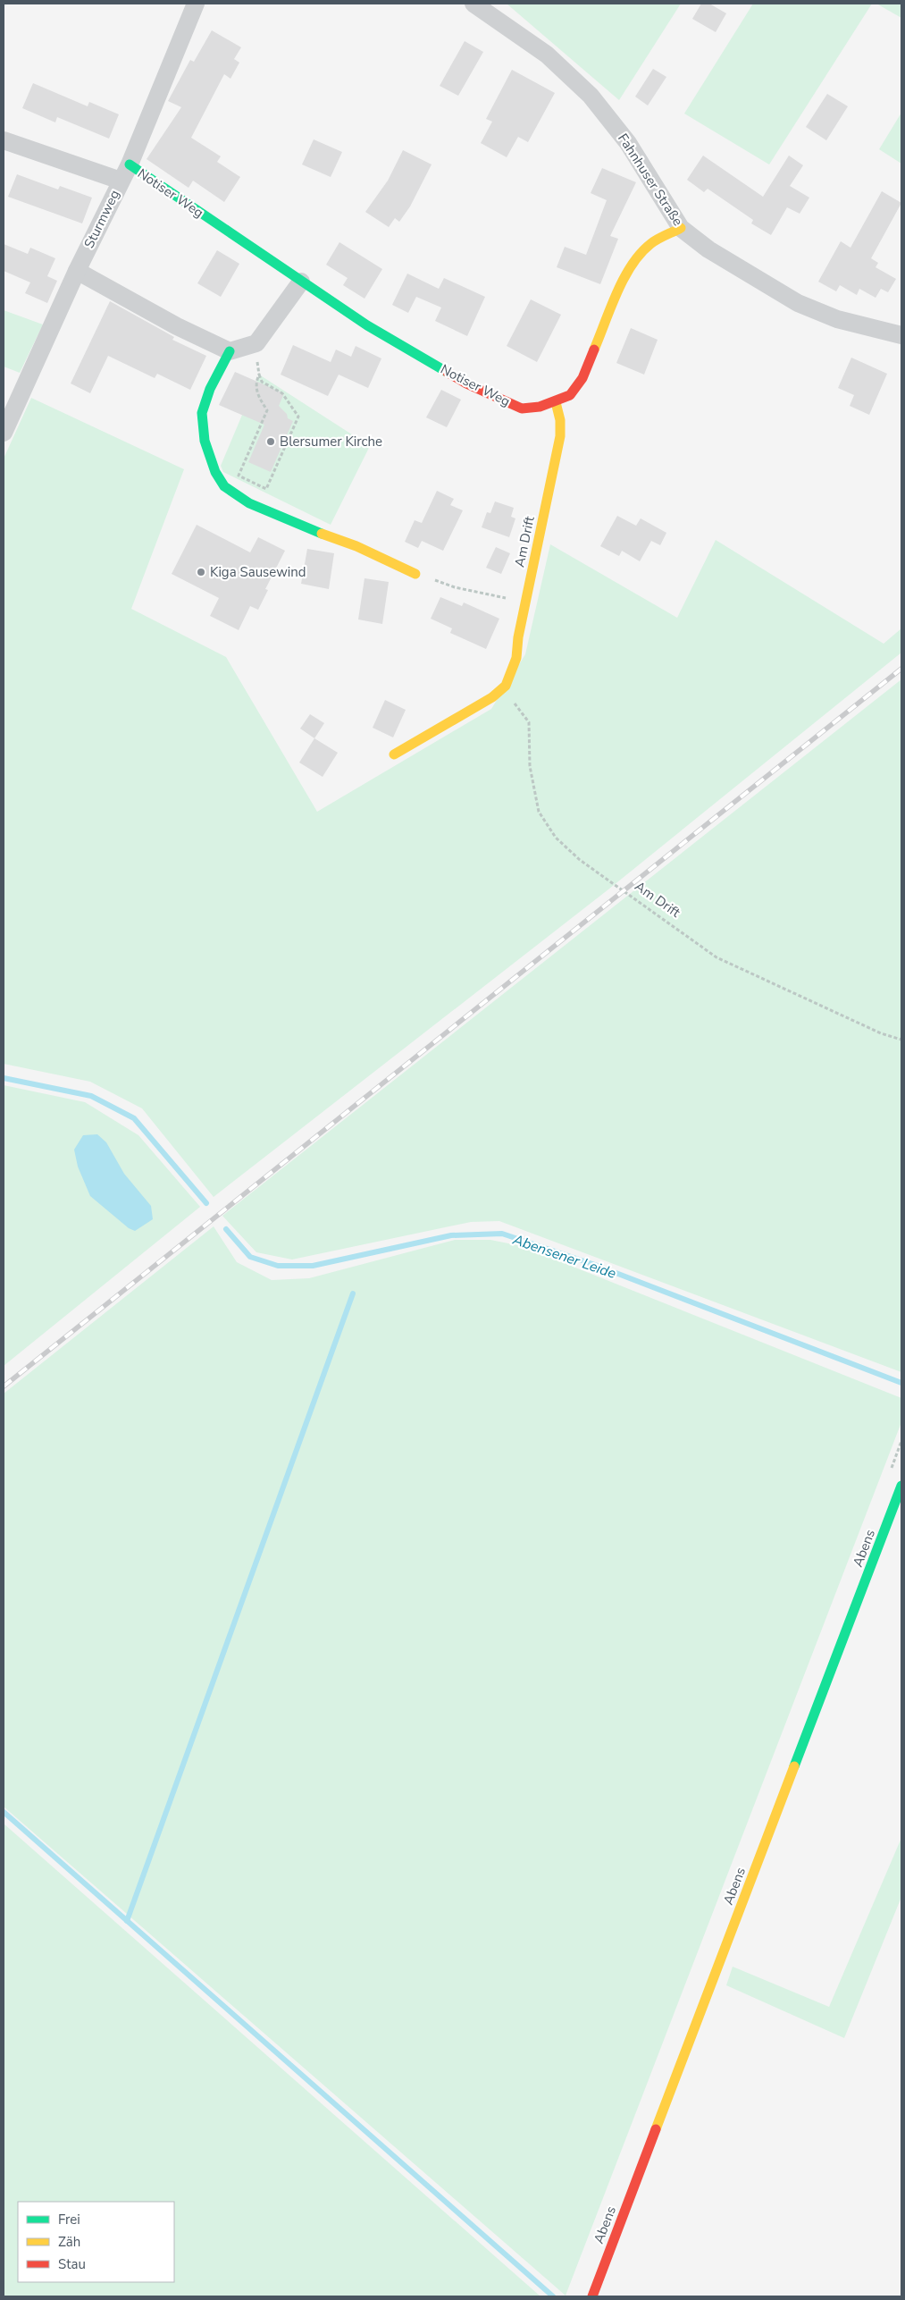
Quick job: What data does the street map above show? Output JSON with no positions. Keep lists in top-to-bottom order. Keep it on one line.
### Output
{"streets":{"street":["Fahnhuser Straße","Notiser Weg","Sturmweg","Am Drift","Abens"]},"crossings":[["Fahnhuser Straße","Notiser Weg"],["Notiser Weg","Sturmweg"],["Notiser Weg","Am Drift"]],"water":["Abensener Leide"],"places":["Blersumer Kirche","Kiga Sausewind"],"legend":["Frei","Zäh","Stau"]}
